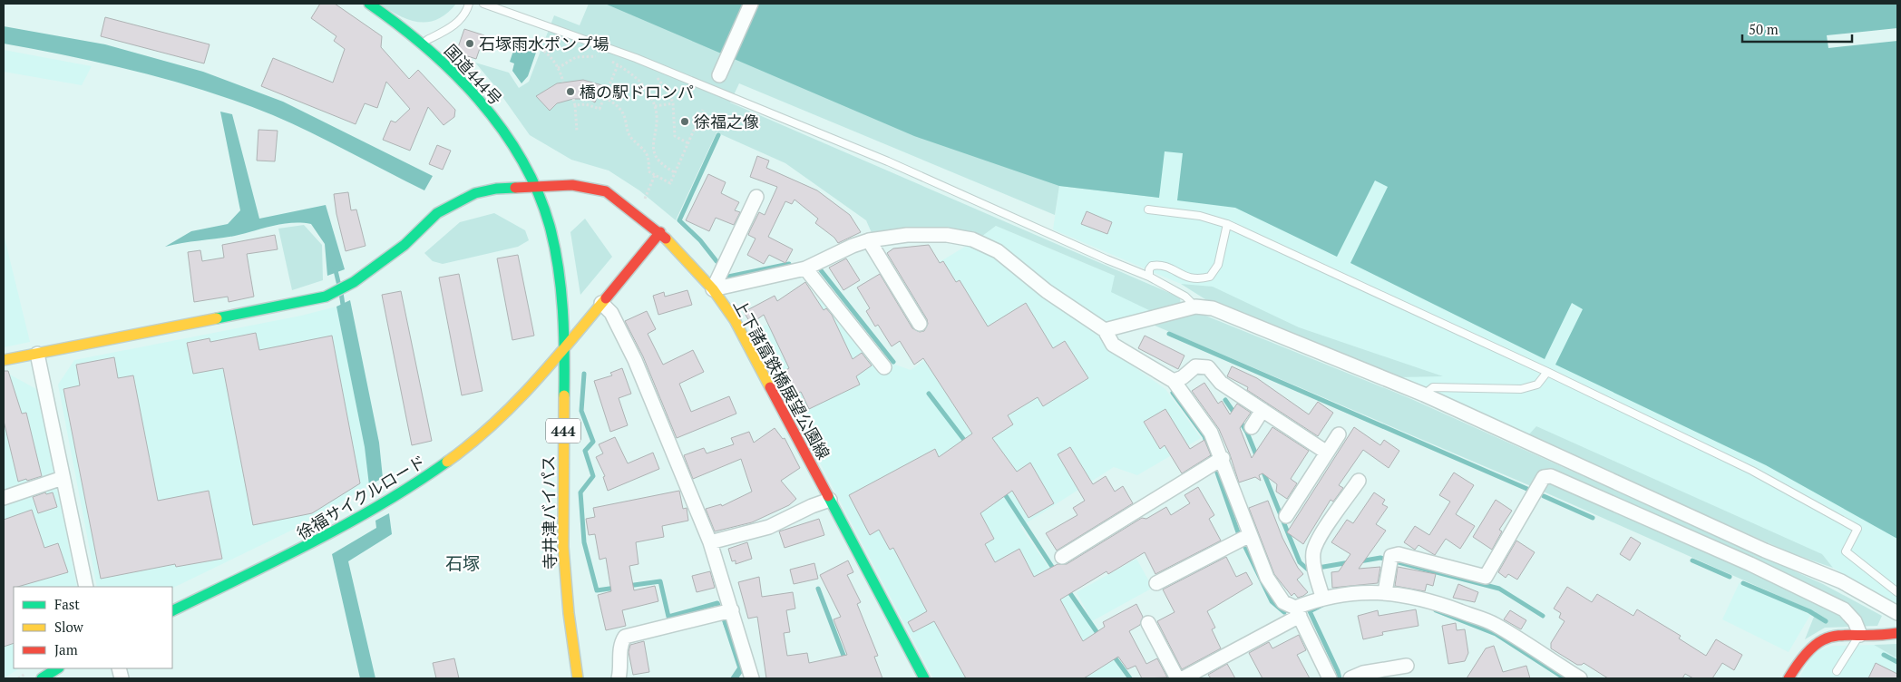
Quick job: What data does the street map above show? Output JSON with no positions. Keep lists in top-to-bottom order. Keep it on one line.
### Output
{"streets":{"main road":["国道444号","上下諸富鉄橋展望公園線","444","寺井津バイパス"]},"crossings":[["国道444号","上下諸富鉄橋展望公園線"],["国道444号","寺井津バイパス"],["上下諸富鉄橋展望公園線","寺井津バイパス"]],"districts":["石塚"],"places":["石塚雨水ポンプ場","橋の駅ドロンパ","徐福之像"],"legend":["Fast","Slow","Jam"],"scale_bar":"50 m"}
